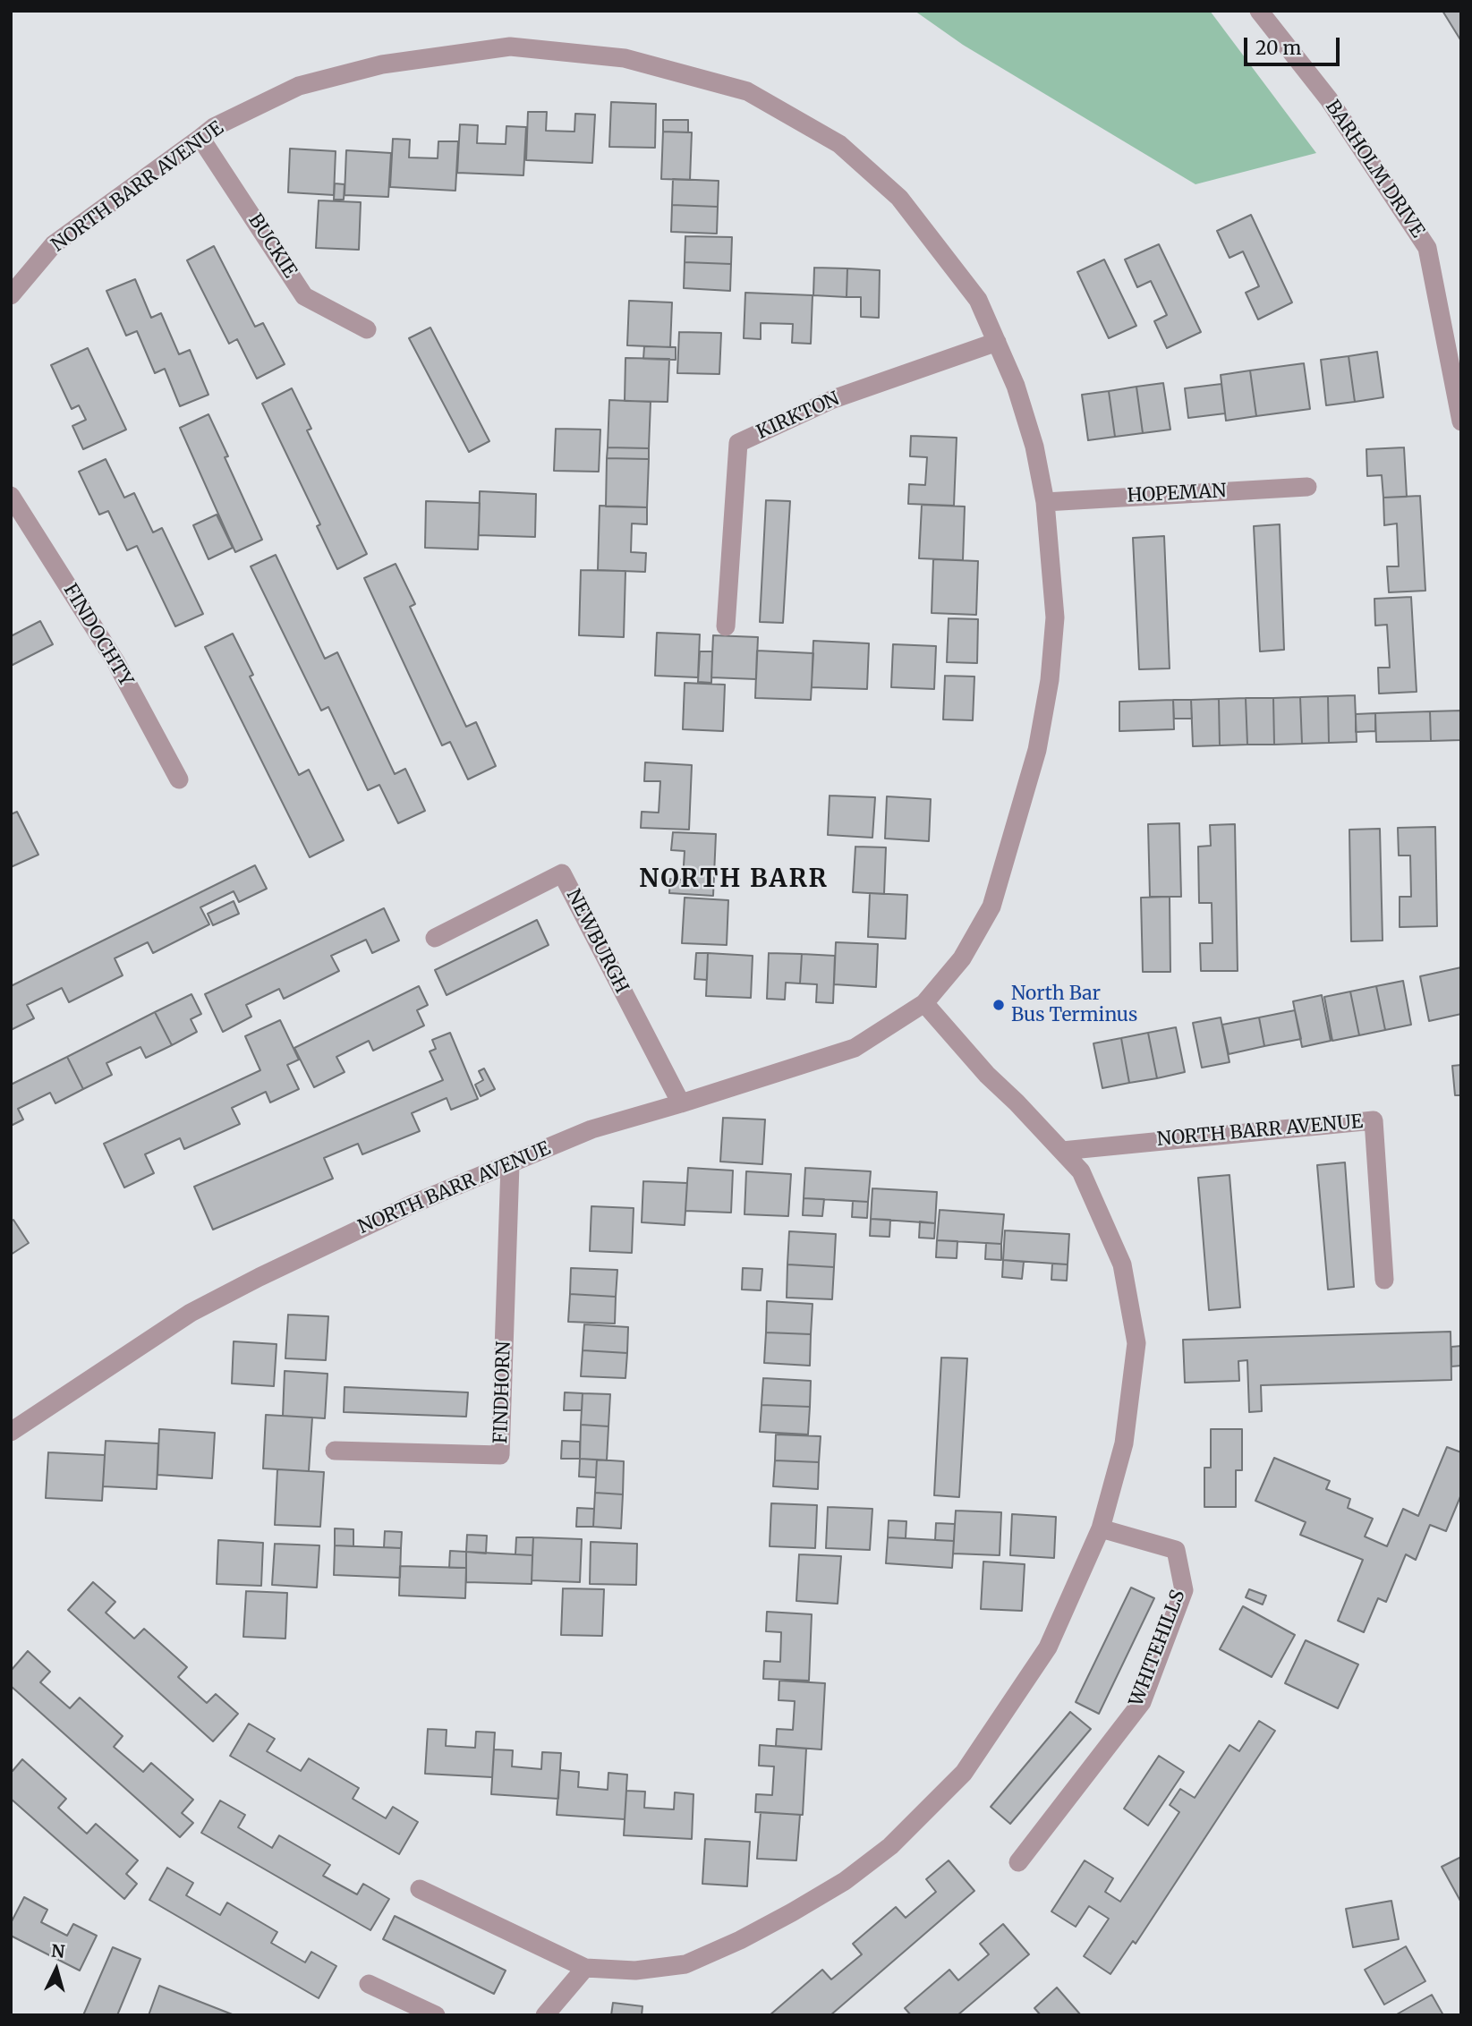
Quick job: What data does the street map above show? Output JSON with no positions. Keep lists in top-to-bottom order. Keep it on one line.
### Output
{"streets":{"street":["BARHOLM DRIVE","NORTH BARR AVENUE","BUCKIE","KIRKTON","HOPEMAN","FINDOCHTY","NEWBURGH","FINDHORN","WHITEHILLS"]},"crossings":[["NORTH BARR AVENUE","BUCKIE"],["NORTH BARR AVENUE","KIRKTON"],["NORTH BARR AVENUE","HOPEMAN"],["NORTH BARR AVENUE","NEWBURGH"],["NORTH BARR AVENUE","FINDHORN"]],"districts":["NORTH BARR"],"places":["North Bar Bus Terminus"],"scale_bar":"20 m","north":"top"}
